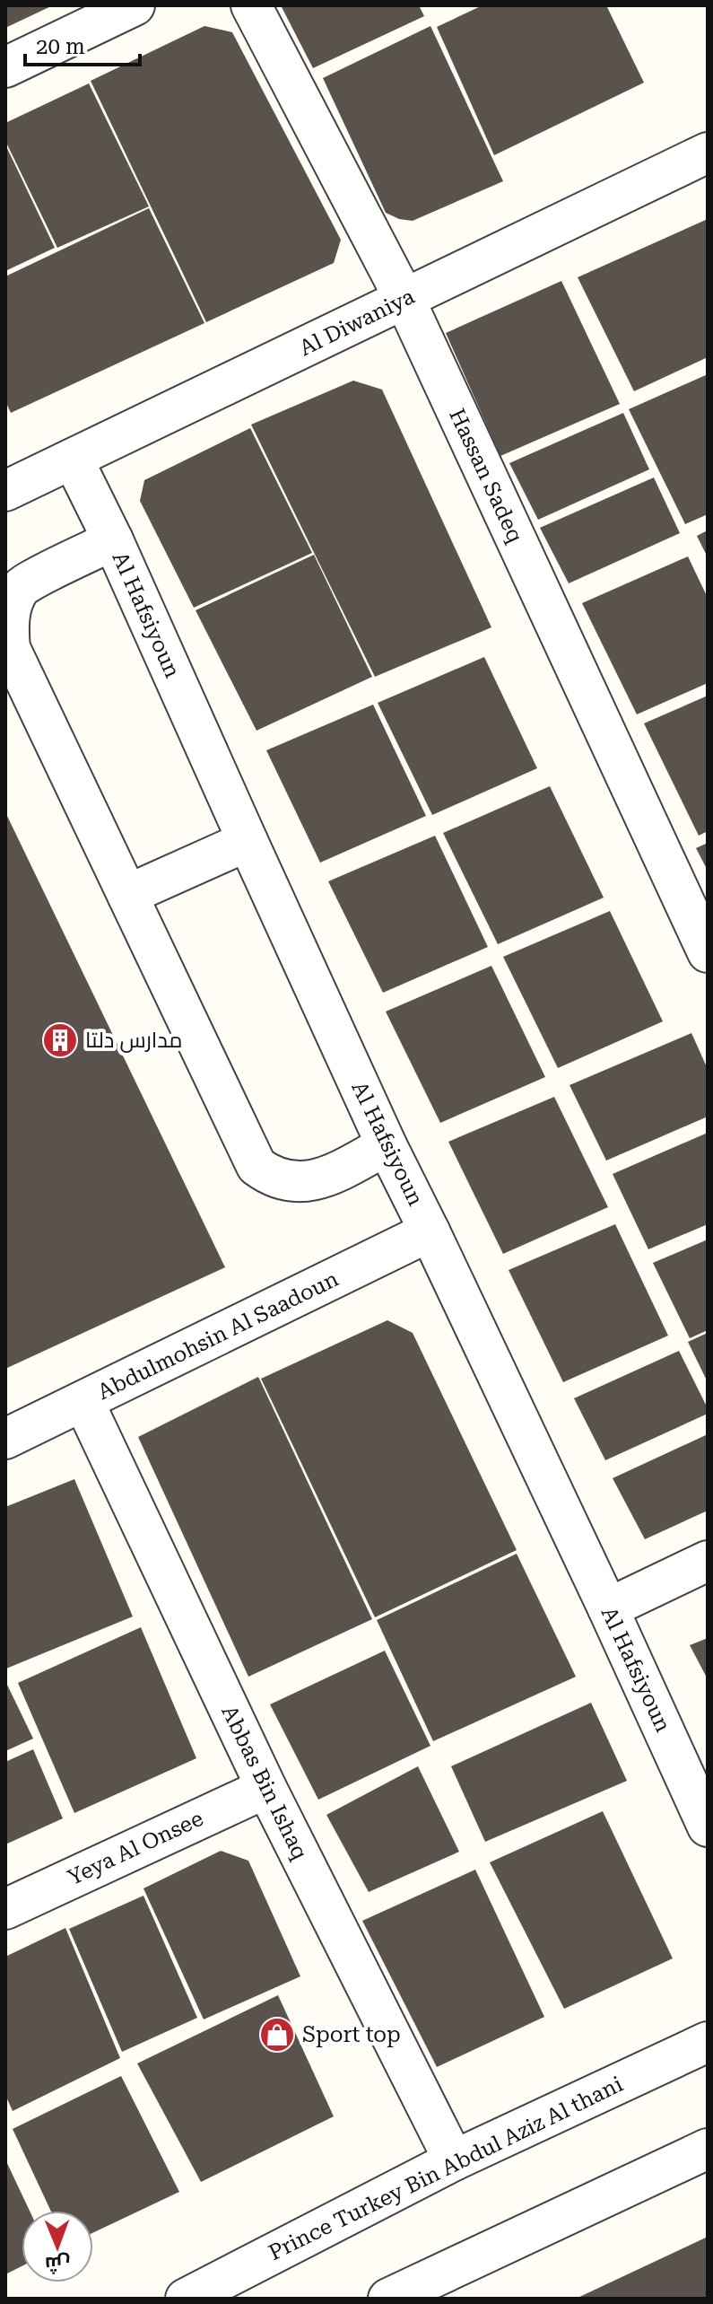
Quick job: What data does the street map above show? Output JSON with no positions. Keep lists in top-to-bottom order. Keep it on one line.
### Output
{"streets":{"street":["Al Diwaniya","Hassan Sadeq","Al Hafsiyoun","Abdulmohsin Al Saadoun","Abbas Bin Ishaq","Yeya Al Onsee","Prince Turkey Bin Abdul Aziz Al thani"]},"crossings":[["Al Diwaniya","Hassan Sadeq"],["Al Diwaniya","Al Hafsiyoun"],["Al Hafsiyoun","Abdulmohsin Al Saadoun"],["Abdulmohsin Al Saadoun","Abbas Bin Ishaq"],["Abbas Bin Ishaq","Yeya Al Onsee"],["Abbas Bin Ishaq","Prince Turkey Bin Abdul Aziz Al thani"]],"places":{"building":["مدارس دلتا"],"shop":["Sport top"]},"scale_bar":"20 m","north":"bottom"}
